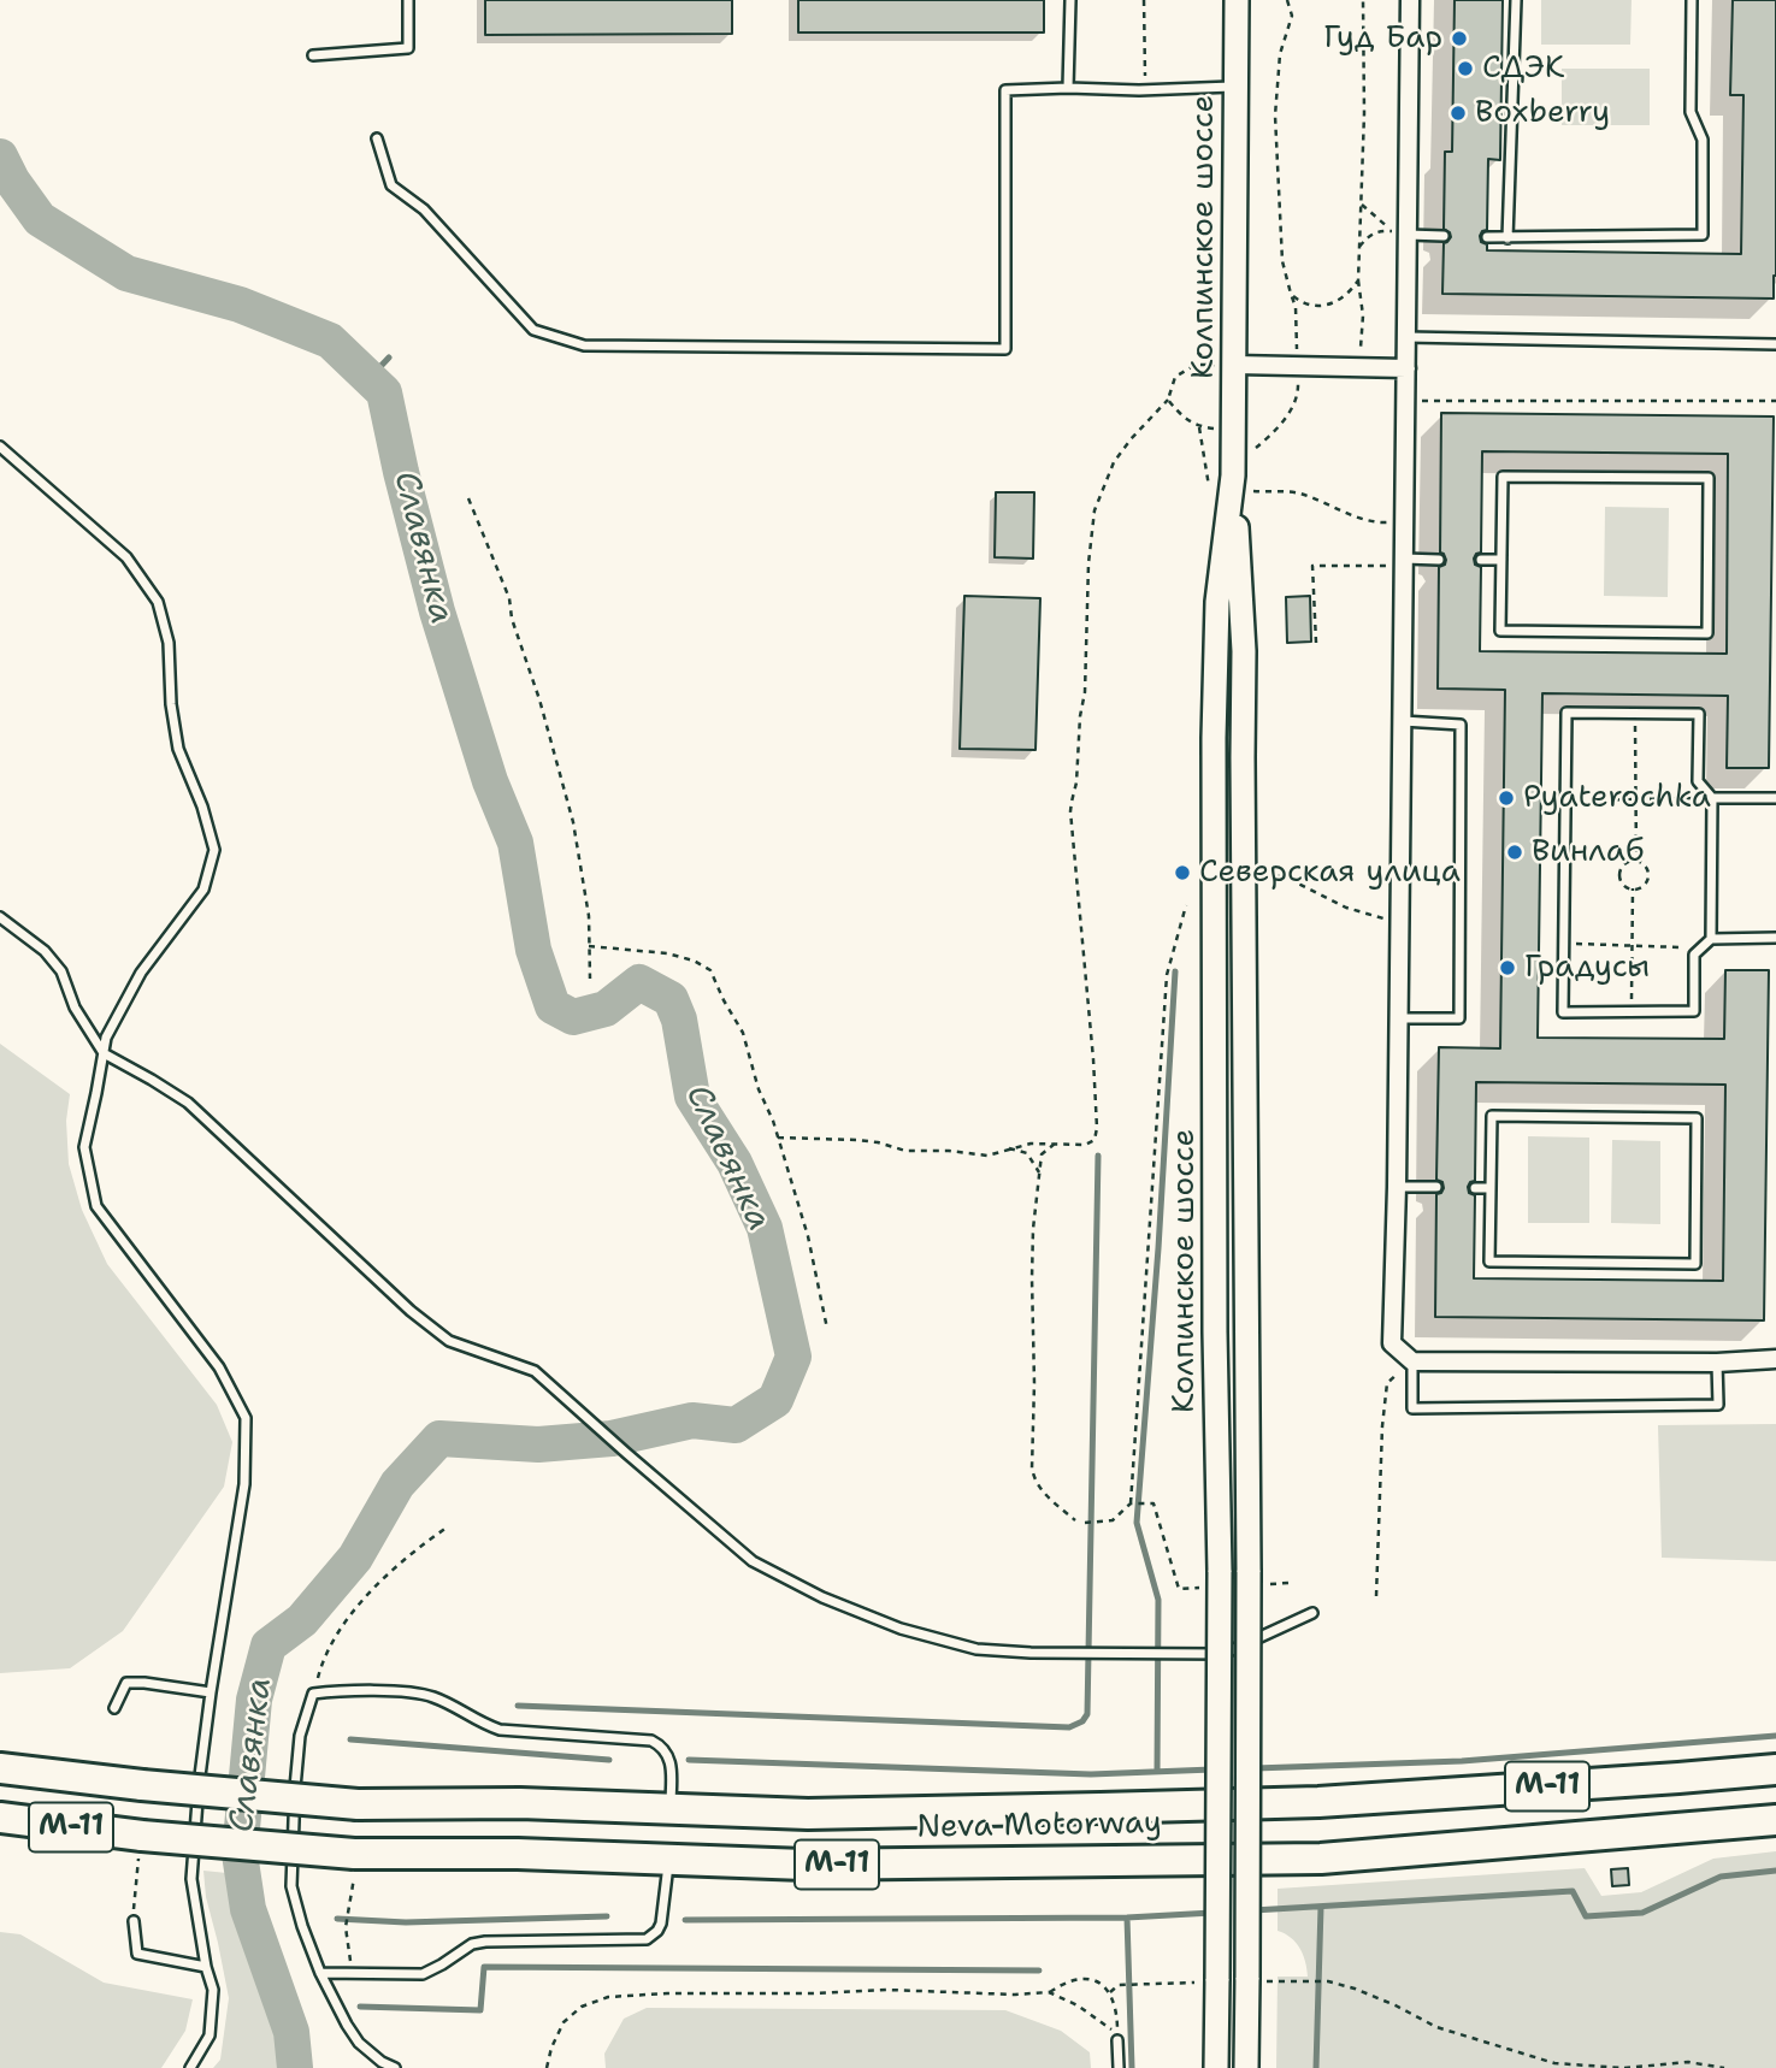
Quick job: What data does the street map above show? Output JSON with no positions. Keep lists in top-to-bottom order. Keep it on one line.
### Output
{"streets":{"highway":["М-11","Neva Motorway"],"main road":["Колпинское шоссе"]},"water":["Славянка"],"places":["Гуд Бар","СДЭК","Boxberry","Pyaterochka","Винлаб","Северская улица","Градусы"]}
